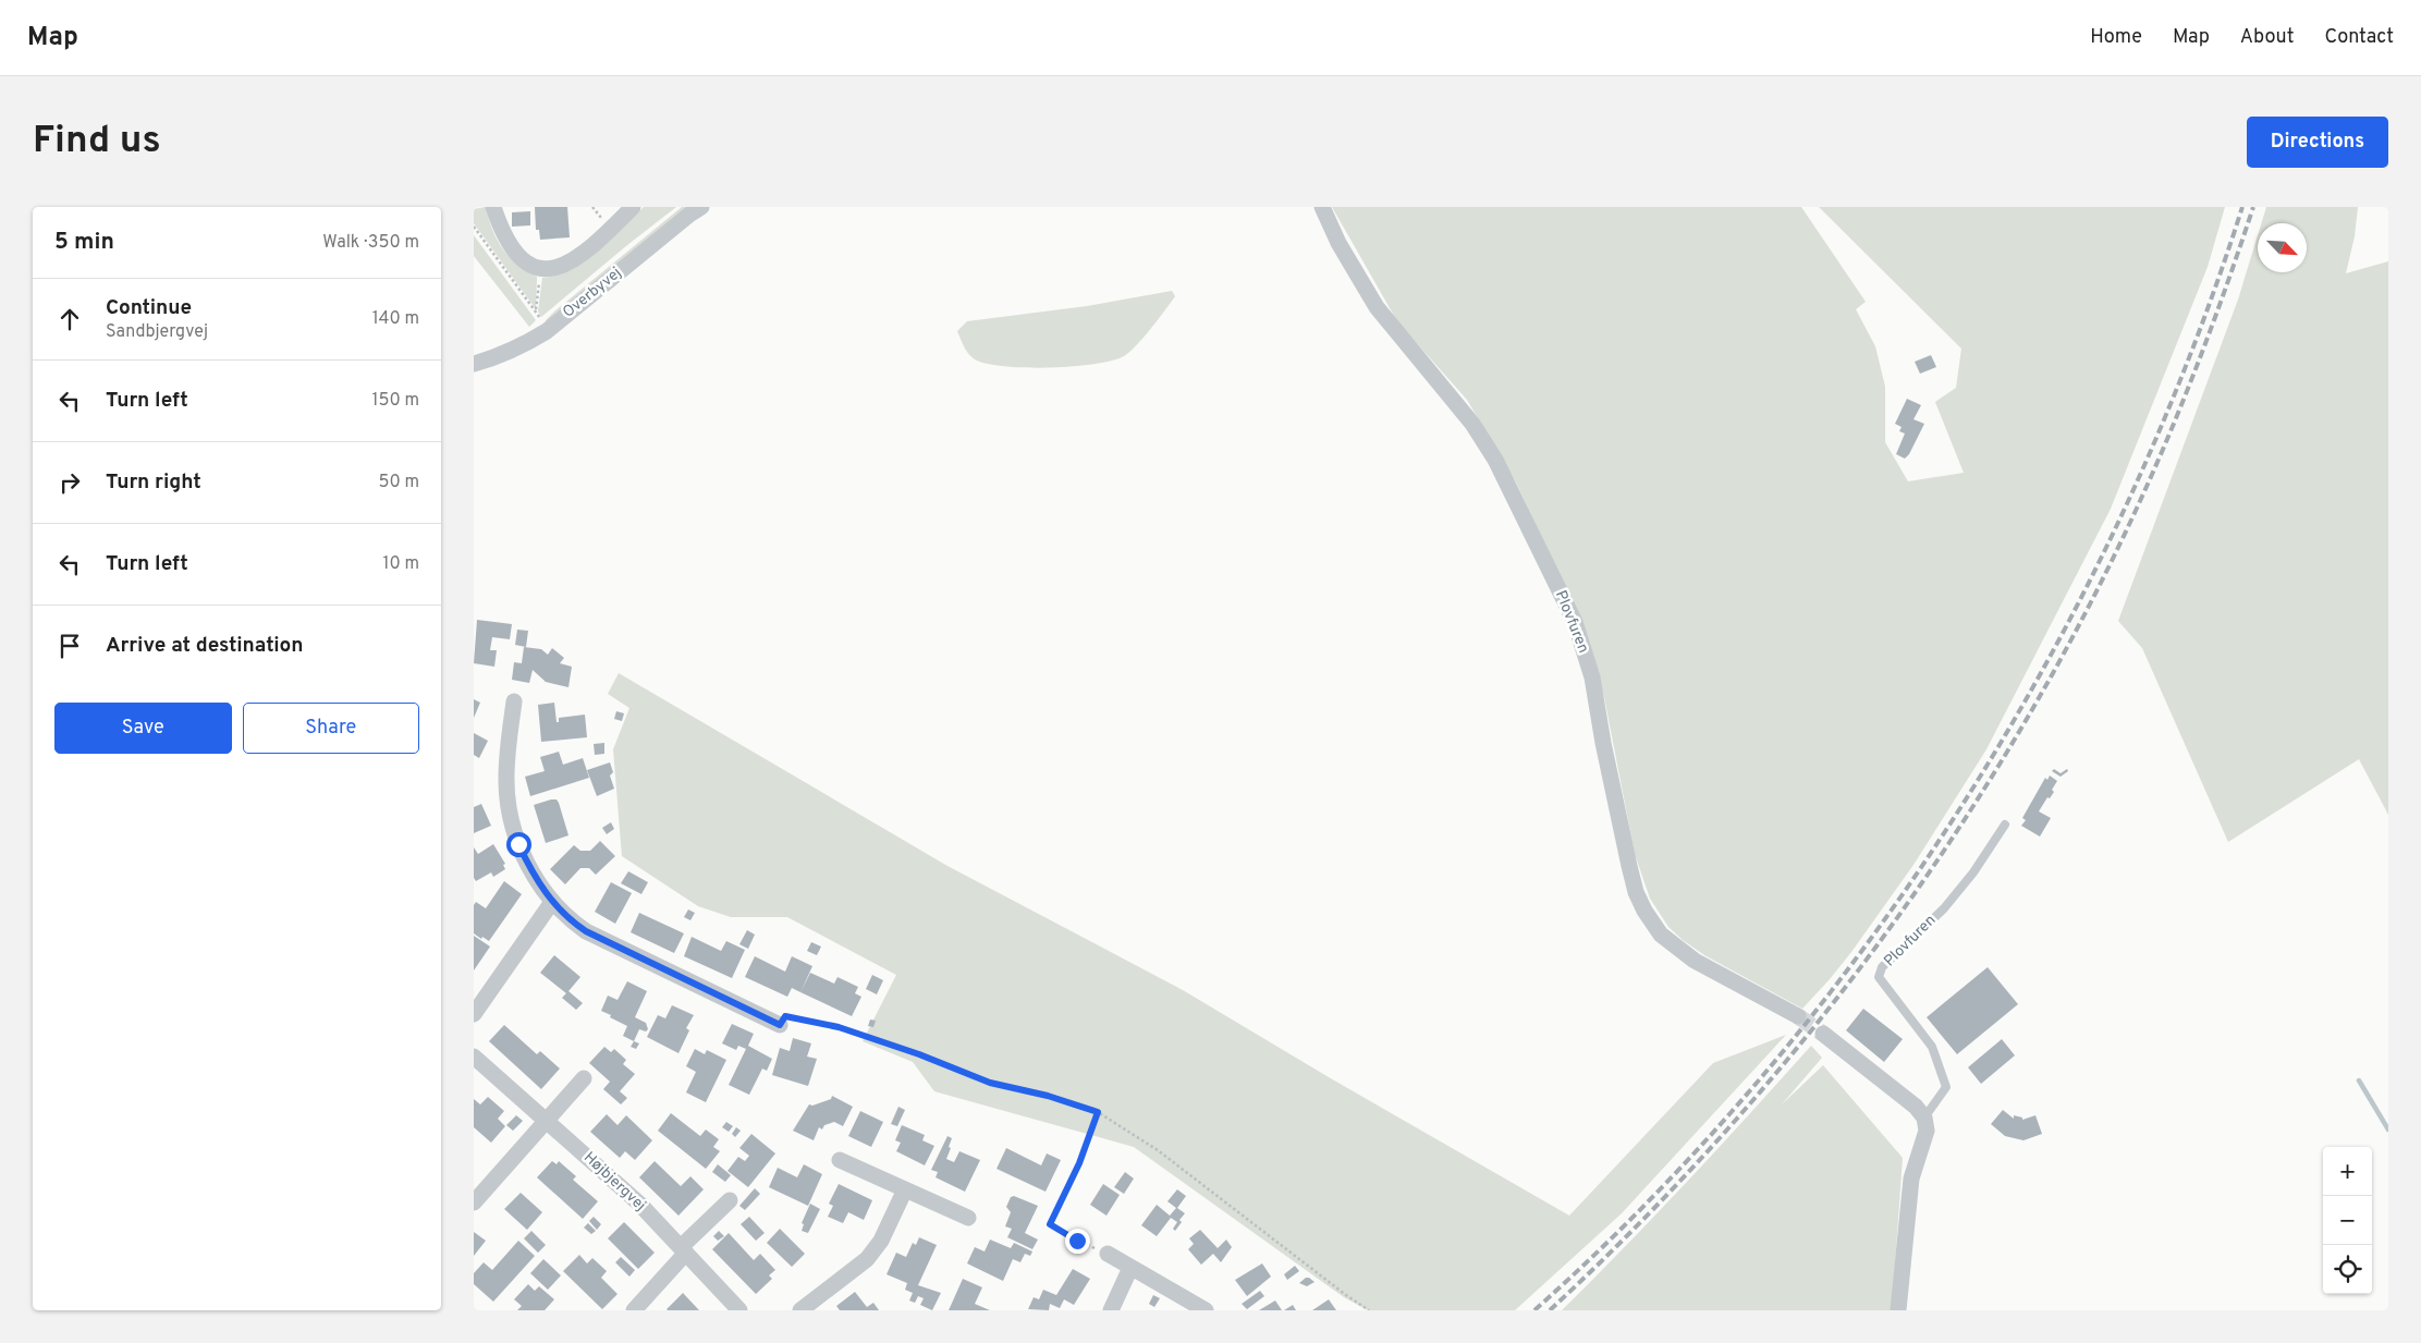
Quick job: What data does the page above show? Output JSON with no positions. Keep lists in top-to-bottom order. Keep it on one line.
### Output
{"streets":{"street":["Overbyvej","Plovfuren","Højbjergvej"]},"north":"bottom right","page":{"header":"Map","nav":["Home","Map","About","Contact"],"buttons":["Directions",["Save","Share"]],"title":"Find us","heading":["5 min","Walk · 350 m"],"list":[["Continue","Sandbjergvej","140 m"],["Turn left","150 m"],["Turn right","50 m"],["Turn left","10 m"],"Arrive at destination"],"map_buttons":["+","−"]}}
